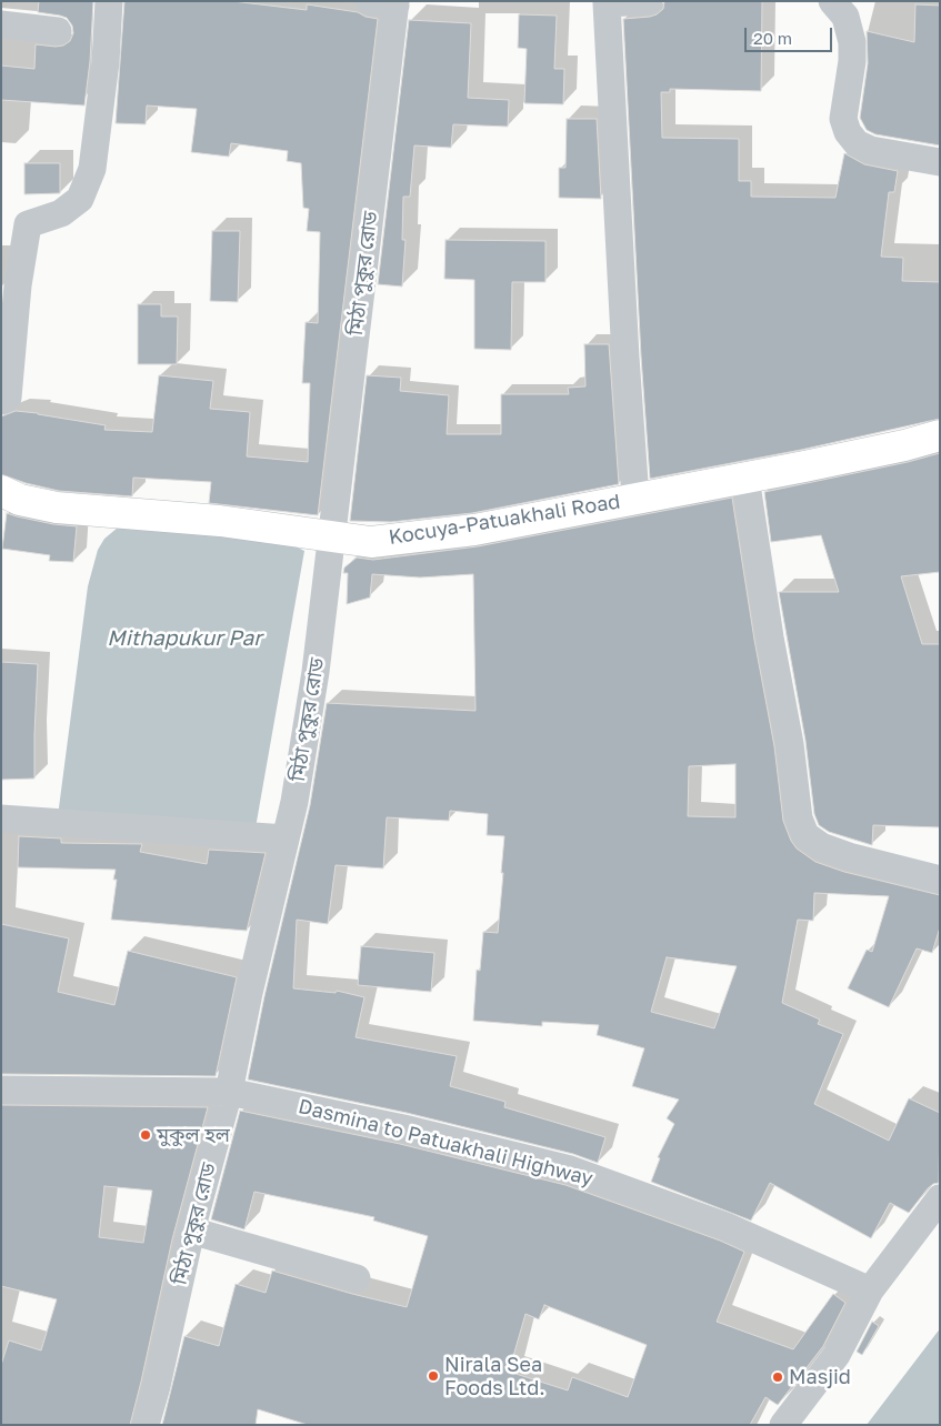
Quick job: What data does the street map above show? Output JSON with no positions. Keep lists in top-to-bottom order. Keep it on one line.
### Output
{"streets":{"main road":["Kocuya-Patuakhali Road"],"street":["মিঠা পুকুর রোড","Dasmina to Patuakhali Highway"]},"crossings":[["মিঠা পুকুর রোড","Kocuya-Patuakhali Road"],["মিঠা পুকুর রোড","Dasmina to Patuakhali Highway"]],"water":["Mithapukur Par"],"places":["মুকুল হল","Nirala Sea Foods Ltd.","Masjid"],"scale_bar":"20 m"}
